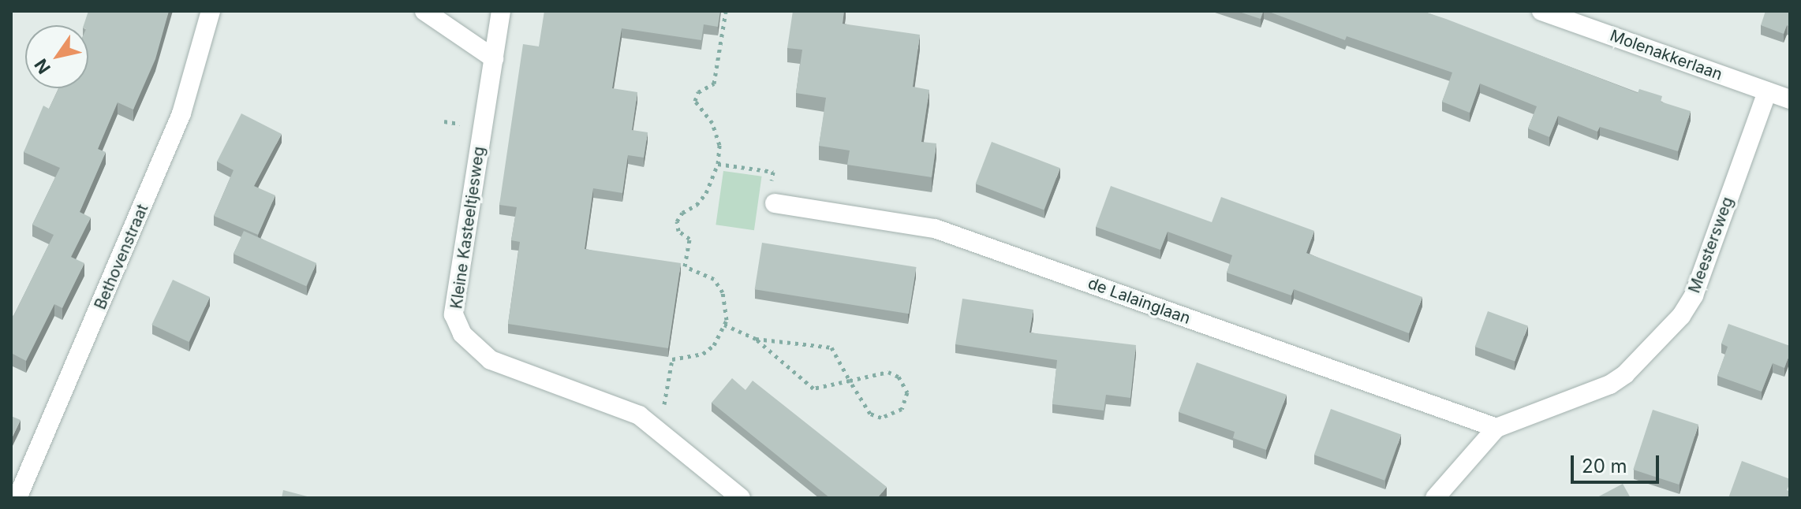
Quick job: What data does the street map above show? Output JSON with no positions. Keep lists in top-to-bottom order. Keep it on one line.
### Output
{"streets":{"street":["Molenakkerlaan","Kleine Kasteeltjesweg","Meestersweg","Bethovenstraat","de Lalainglaan"]},"crossings":[["Molenakkerlaan","Meestersweg"],["Meestersweg","de Lalainglaan"]],"scale_bar":"20 m","north":"bottom left"}
